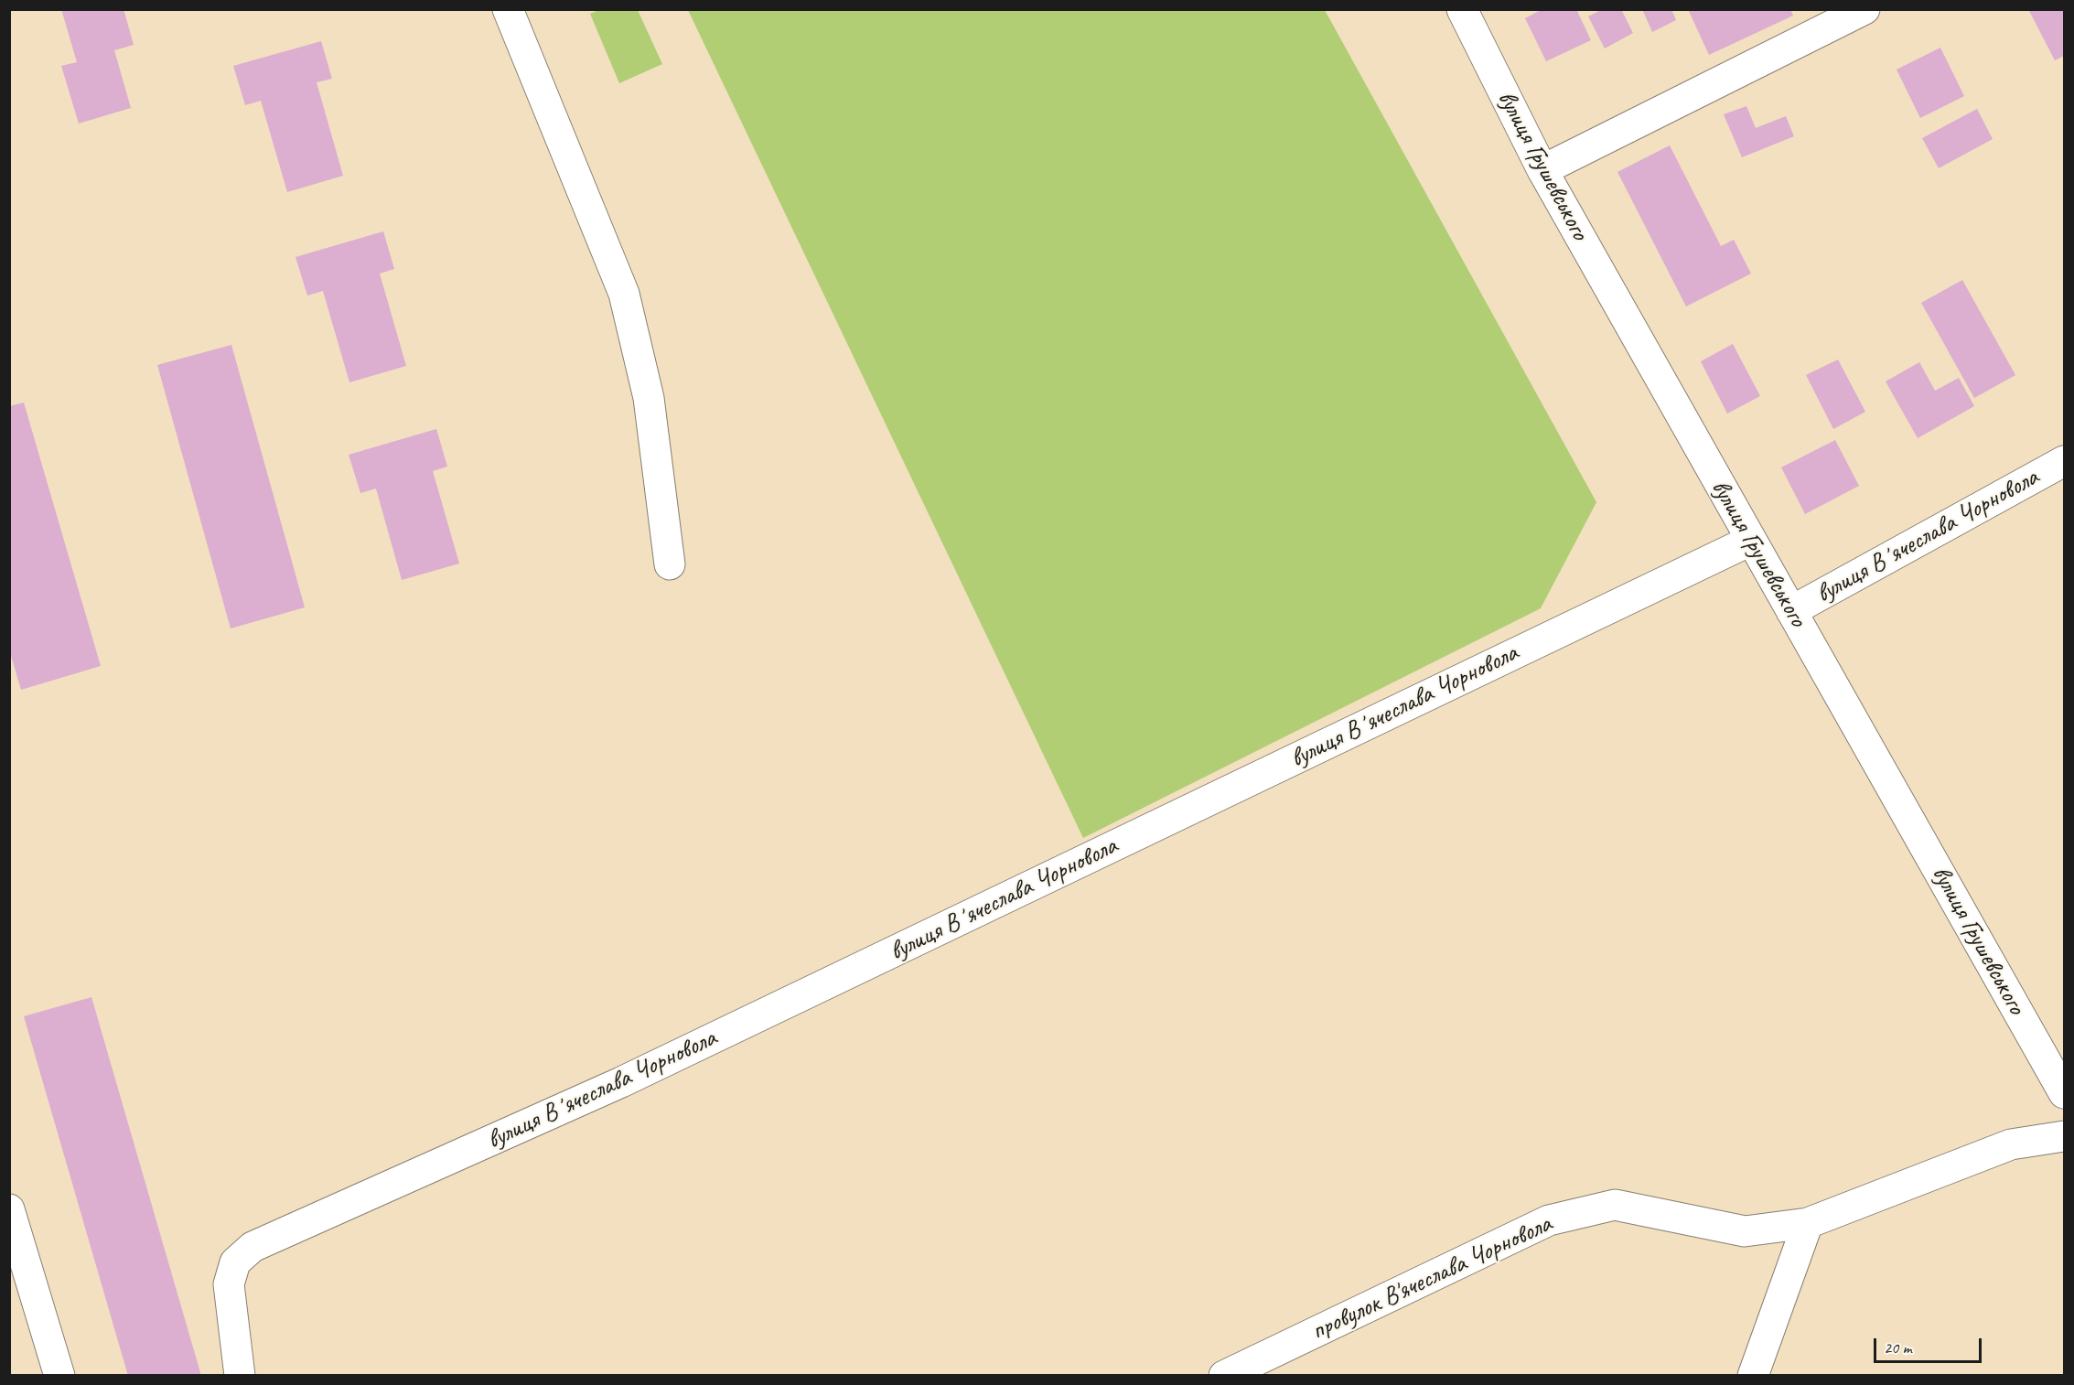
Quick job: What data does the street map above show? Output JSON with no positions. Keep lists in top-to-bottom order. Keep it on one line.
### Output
{"streets":{"street":["вулиця Грушевського","вулиця Вʼячеслава Чорновола","провулок В'ячеслава Чорновола"]},"crossings":[["вулиця Грушевського","вулиця Вʼячеслава Чорновола"]],"scale_bar":"20 m"}
